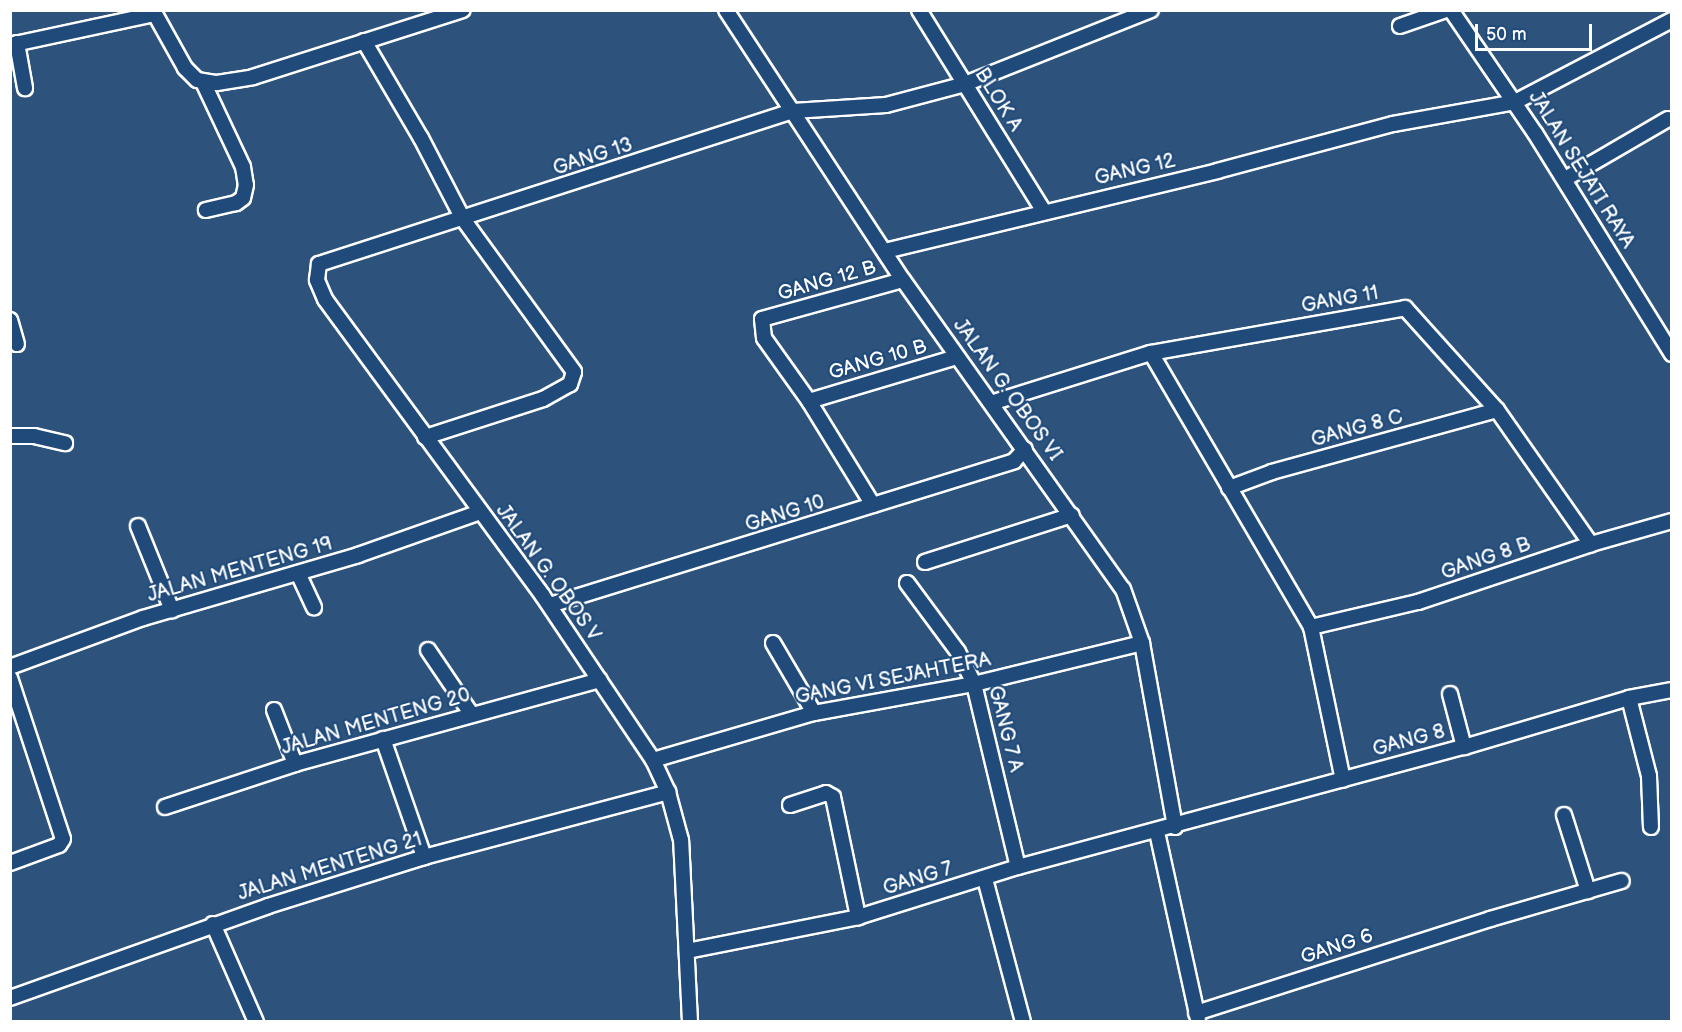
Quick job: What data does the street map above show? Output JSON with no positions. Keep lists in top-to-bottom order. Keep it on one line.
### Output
{"streets":{"street":["BLOK A","GANG 13","GANG 12","JALAN SEJATI RAYA","GANG 12 B","GANG 11","GANG 10 B","JALAN G. OBOS VI","GANG 8 C","GANG 10","GANG 8 B","JALAN MENTENG 19","JALAN G. OBOS V","GANG VI SEJAHTERA","JALAN MENTENG 20","GANG 7 A","GANG 8","JALAN MENTENG 21","GANG 7","GANG 6"]},"crossings":[["BLOK A","GANG 13"],["BLOK A","GANG 12"],["GANG 13","JALAN G. OBOS VI"],["GANG 13","JALAN G. OBOS V"],["GANG 12","JALAN SEJATI RAYA"],["GANG 12","JALAN G. OBOS VI"],["GANG 12 B","GANG 10 B"],["GANG 12 B","JALAN G. OBOS VI"],["GANG 11","JALAN G. OBOS VI"],["GANG 11","GANG 8 C"],["GANG 11","GANG 8 B"],["GANG 10 B","JALAN G. OBOS VI"],["JALAN G. OBOS VI","GANG 10"],["JALAN G. OBOS VI","GANG VI SEJAHTERA"],["JALAN G. OBOS VI","GANG 8"],["GANG 10","JALAN G. OBOS V"],["JALAN MENTENG 19","JALAN G. OBOS V"],["JALAN G. OBOS V","GANG VI SEJAHTERA"],["JALAN G. OBOS V","JALAN MENTENG 20"],["JALAN G. OBOS V","JALAN MENTENG 21"],["JALAN G. OBOS V","GANG 7"],["GANG VI SEJAHTERA","GANG 7 A"],["GANG 7 A","GANG 7"],["GANG 8","GANG 7"]],"scale_bar":"50 m"}
